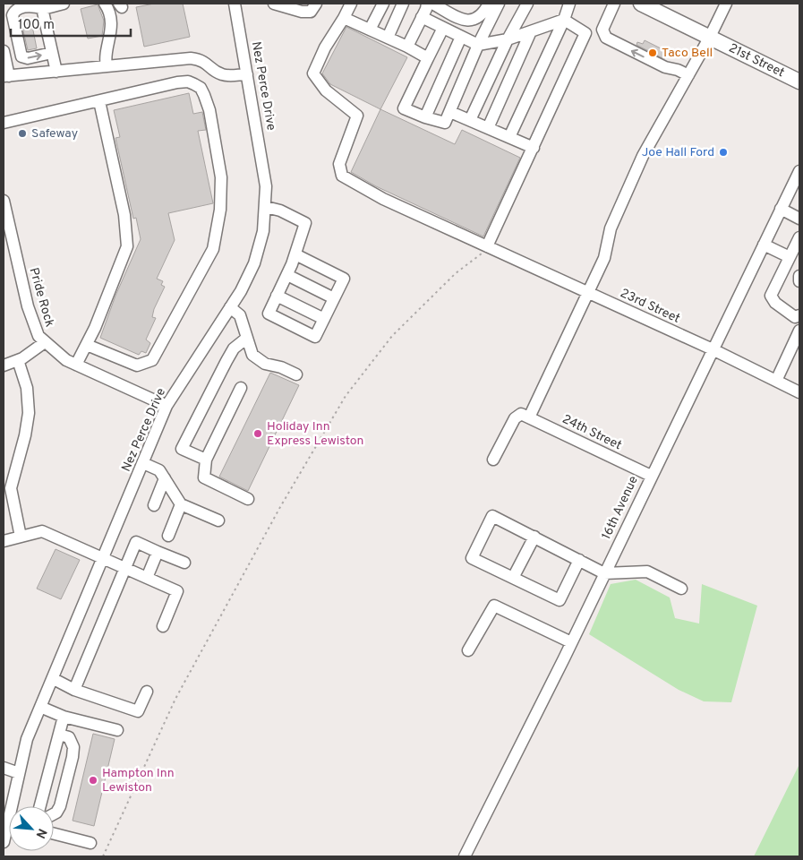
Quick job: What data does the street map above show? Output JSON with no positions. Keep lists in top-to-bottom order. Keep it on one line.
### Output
{"streets":{"main road":["21st Street"],"street":["Nez Perce Drive","Pride Rock","23rd Street","24th Street","16th Avenue"]},"crossings":[["Nez Perce Drive","Pride Rock"],["23rd Street","16th Avenue"],["24th Street","16th Avenue"]],"places":["Taco Bell","Safeway","Joe Hall Ford","Holiday Inn Express Lewiston","Hampton Inn Lewiston"],"scale_bar":"100 m","north":"bottom right"}
